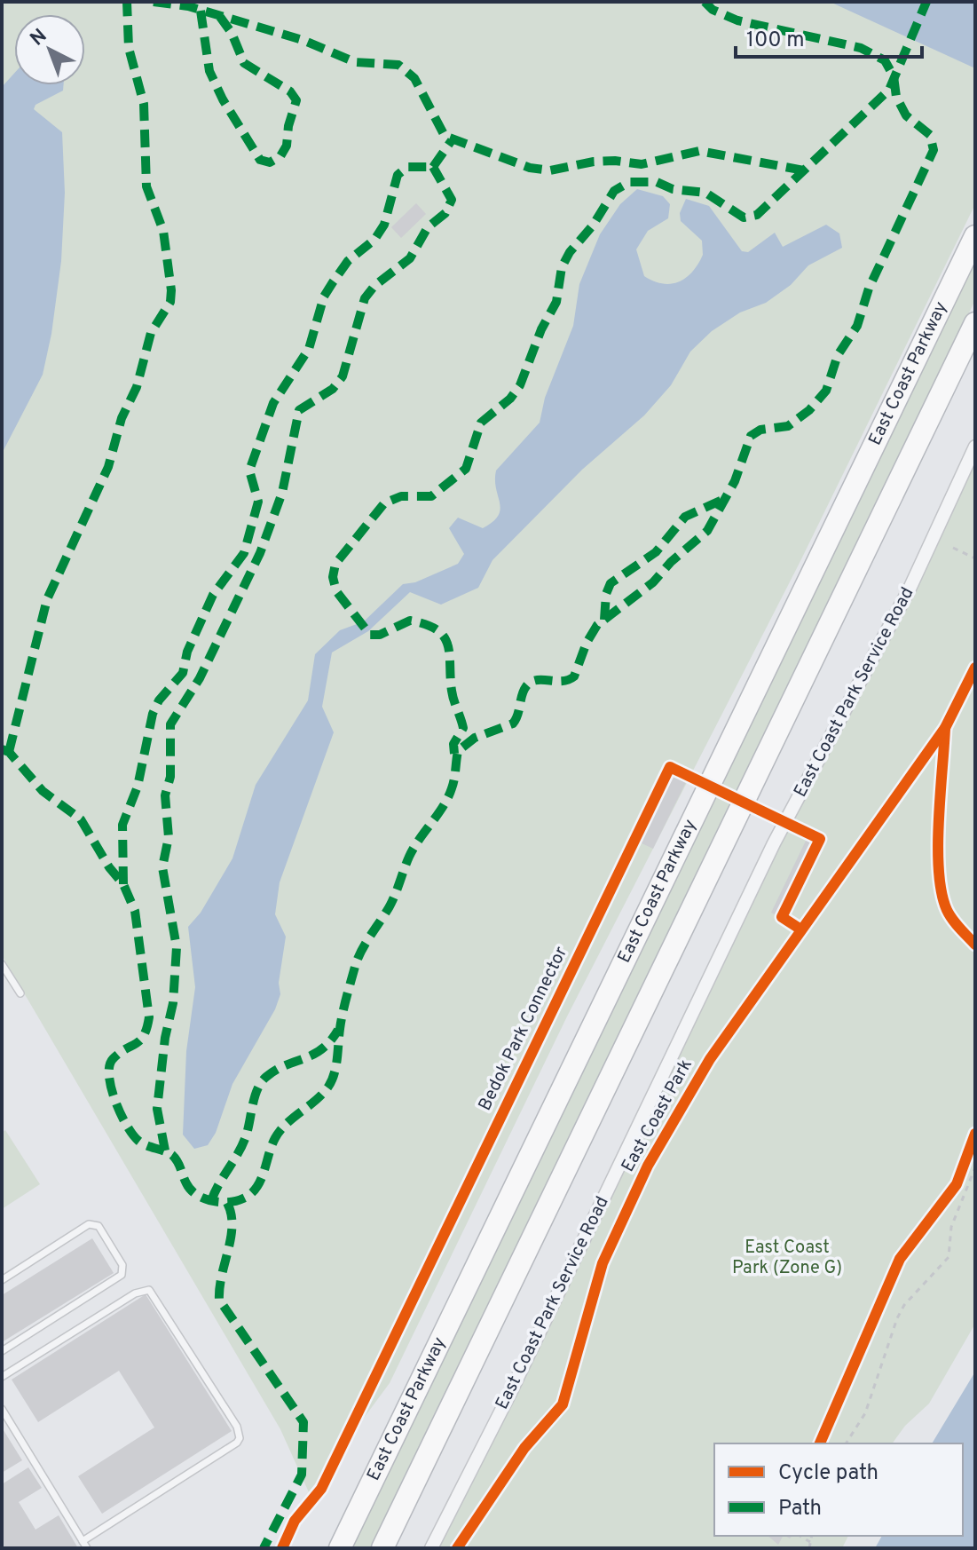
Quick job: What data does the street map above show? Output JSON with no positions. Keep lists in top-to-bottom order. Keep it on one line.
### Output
{"streets":{"highway":["East Coast Parkway"],"street":["East Coast Park Service Road"],"cycle path":["Bedok Park Connector","East Coast Park"]},"parks":["East Coast Park (Zone G)"],"legend":["Cycle path","Path"],"scale_bar":"100 m","north":"top left"}
